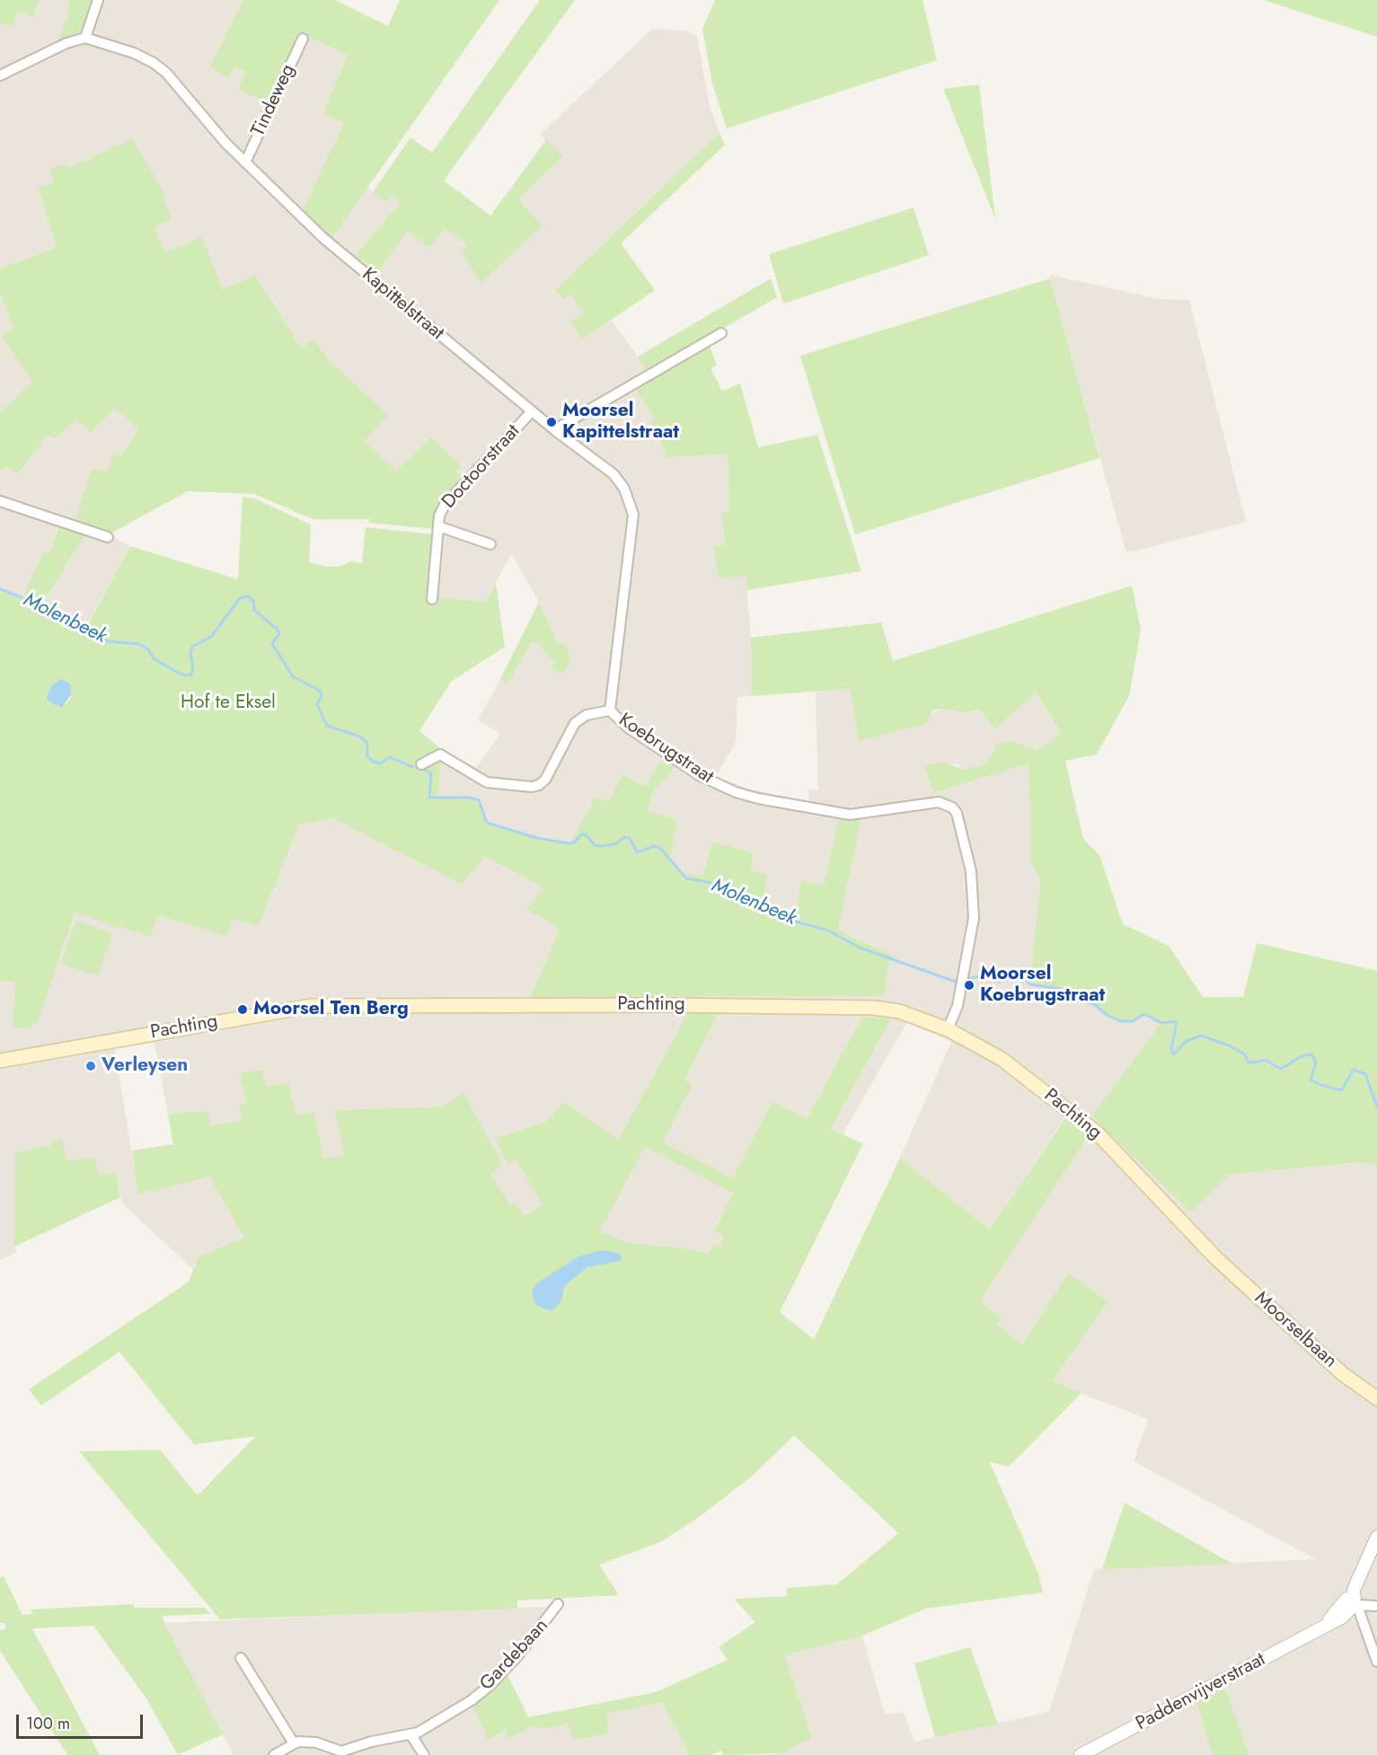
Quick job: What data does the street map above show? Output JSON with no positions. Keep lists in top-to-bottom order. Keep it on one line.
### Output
{"streets":{"main road":["Pachting","Moorselbaan"],"street":["Tindeweg","Kapittelstraat","Doctoorstraat","Koebrugstraat","Gardebaan","Paddenvijverstraat"]},"crossings":[["Tindeweg","Kapittelstraat"],["Kapittelstraat","Doctoorstraat"],["Kapittelstraat","Koebrugstraat"],["Koebrugstraat","Pachting"],["Pachting","Moorselbaan"]],"water":["Molenbeek"],"parks":["Hof te Eksel"],"places":["Moorsel Kapittelstraat","Moorsel Koebrugstraat","Moorsel Ten Berg","Verleysen"],"scale_bar":"100 m"}
